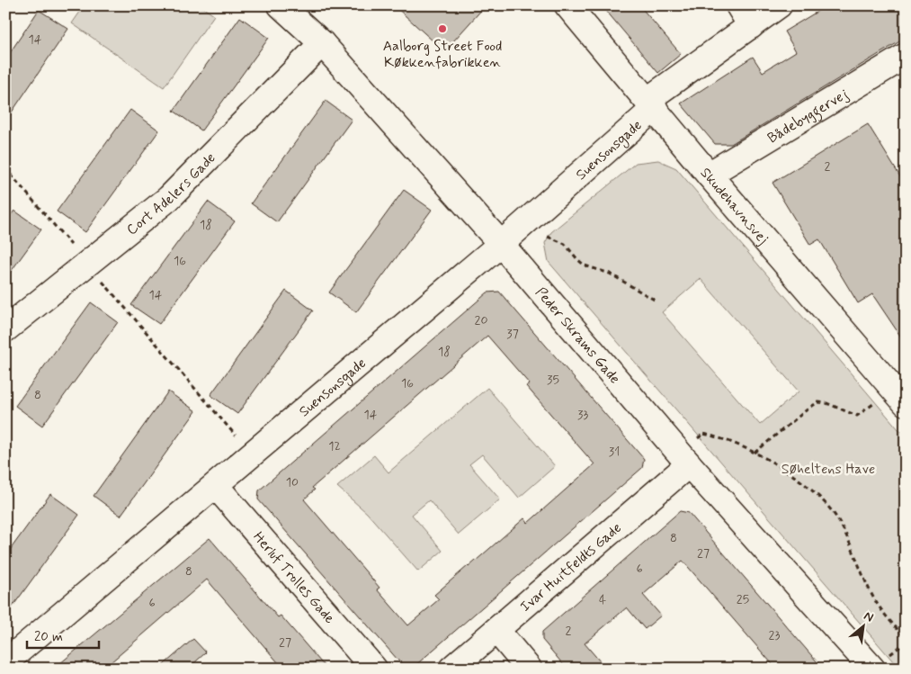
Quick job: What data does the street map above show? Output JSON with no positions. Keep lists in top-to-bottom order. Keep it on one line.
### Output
{"streets":{"street":["Bådebyggervej","Suensonsgade","Cort Adelers Gade","Skudehavnsvej","Peder Skrams Gade","Ivar Huitfeldts Gade","Herluf Trolles Gade"]},"crossings":[["Bådebyggervej","Skudehavnsvej"],["Suensonsgade","Skudehavnsvej"],["Suensonsgade","Peder Skrams Gade"],["Suensonsgade","Herluf Trolles Gade"],["Cort Adelers Gade","Peder Skrams Gade"],["Peder Skrams Gade","Ivar Huitfeldts Gade"]],"parks":["Søheltens Have"],"places":["Aalborg Street Food Køkkenfabrikken"],"house_numbers":["14","2","18","16","14","20","37","18","35","16","8","14","33","12","31","10","8","27","6","8","25","4","6","2","23","27"],"scale_bar":"20 m","north":"top right"}
